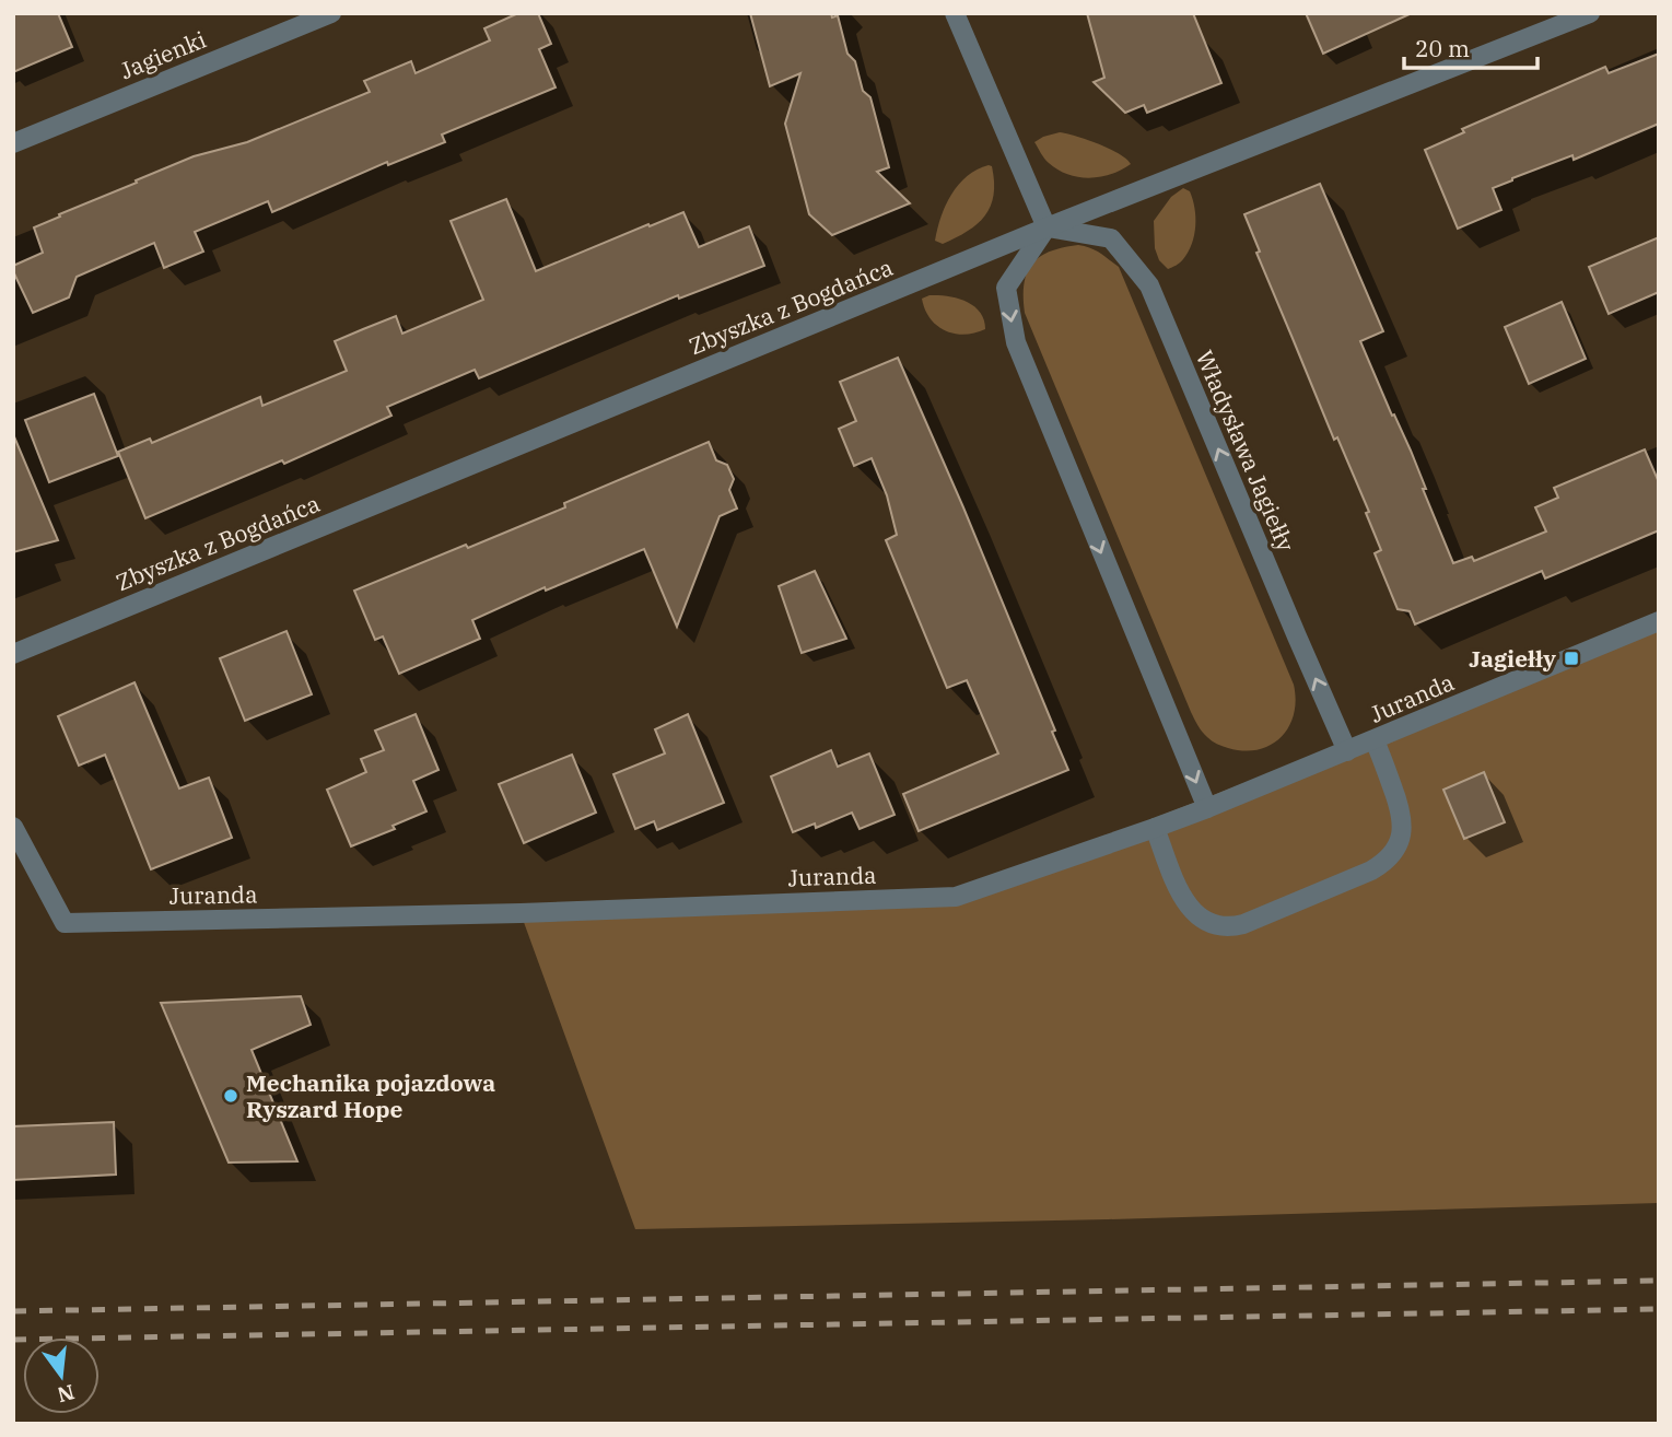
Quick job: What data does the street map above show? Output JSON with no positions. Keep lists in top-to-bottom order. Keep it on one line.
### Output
{"streets":{"street":["Jagienki","Zbyszka z Bogdańca","Władysława Jagiełły","Juranda"]},"crossings":[["Zbyszka z Bogdańca","Władysława Jagiełły"],["Władysława Jagiełły","Juranda"]],"places":{"transit":["Jagiełły"],"other":["Mechanika pojazdowa Ryszard Hope"]},"scale_bar":"20 m","north":"bottom"}
